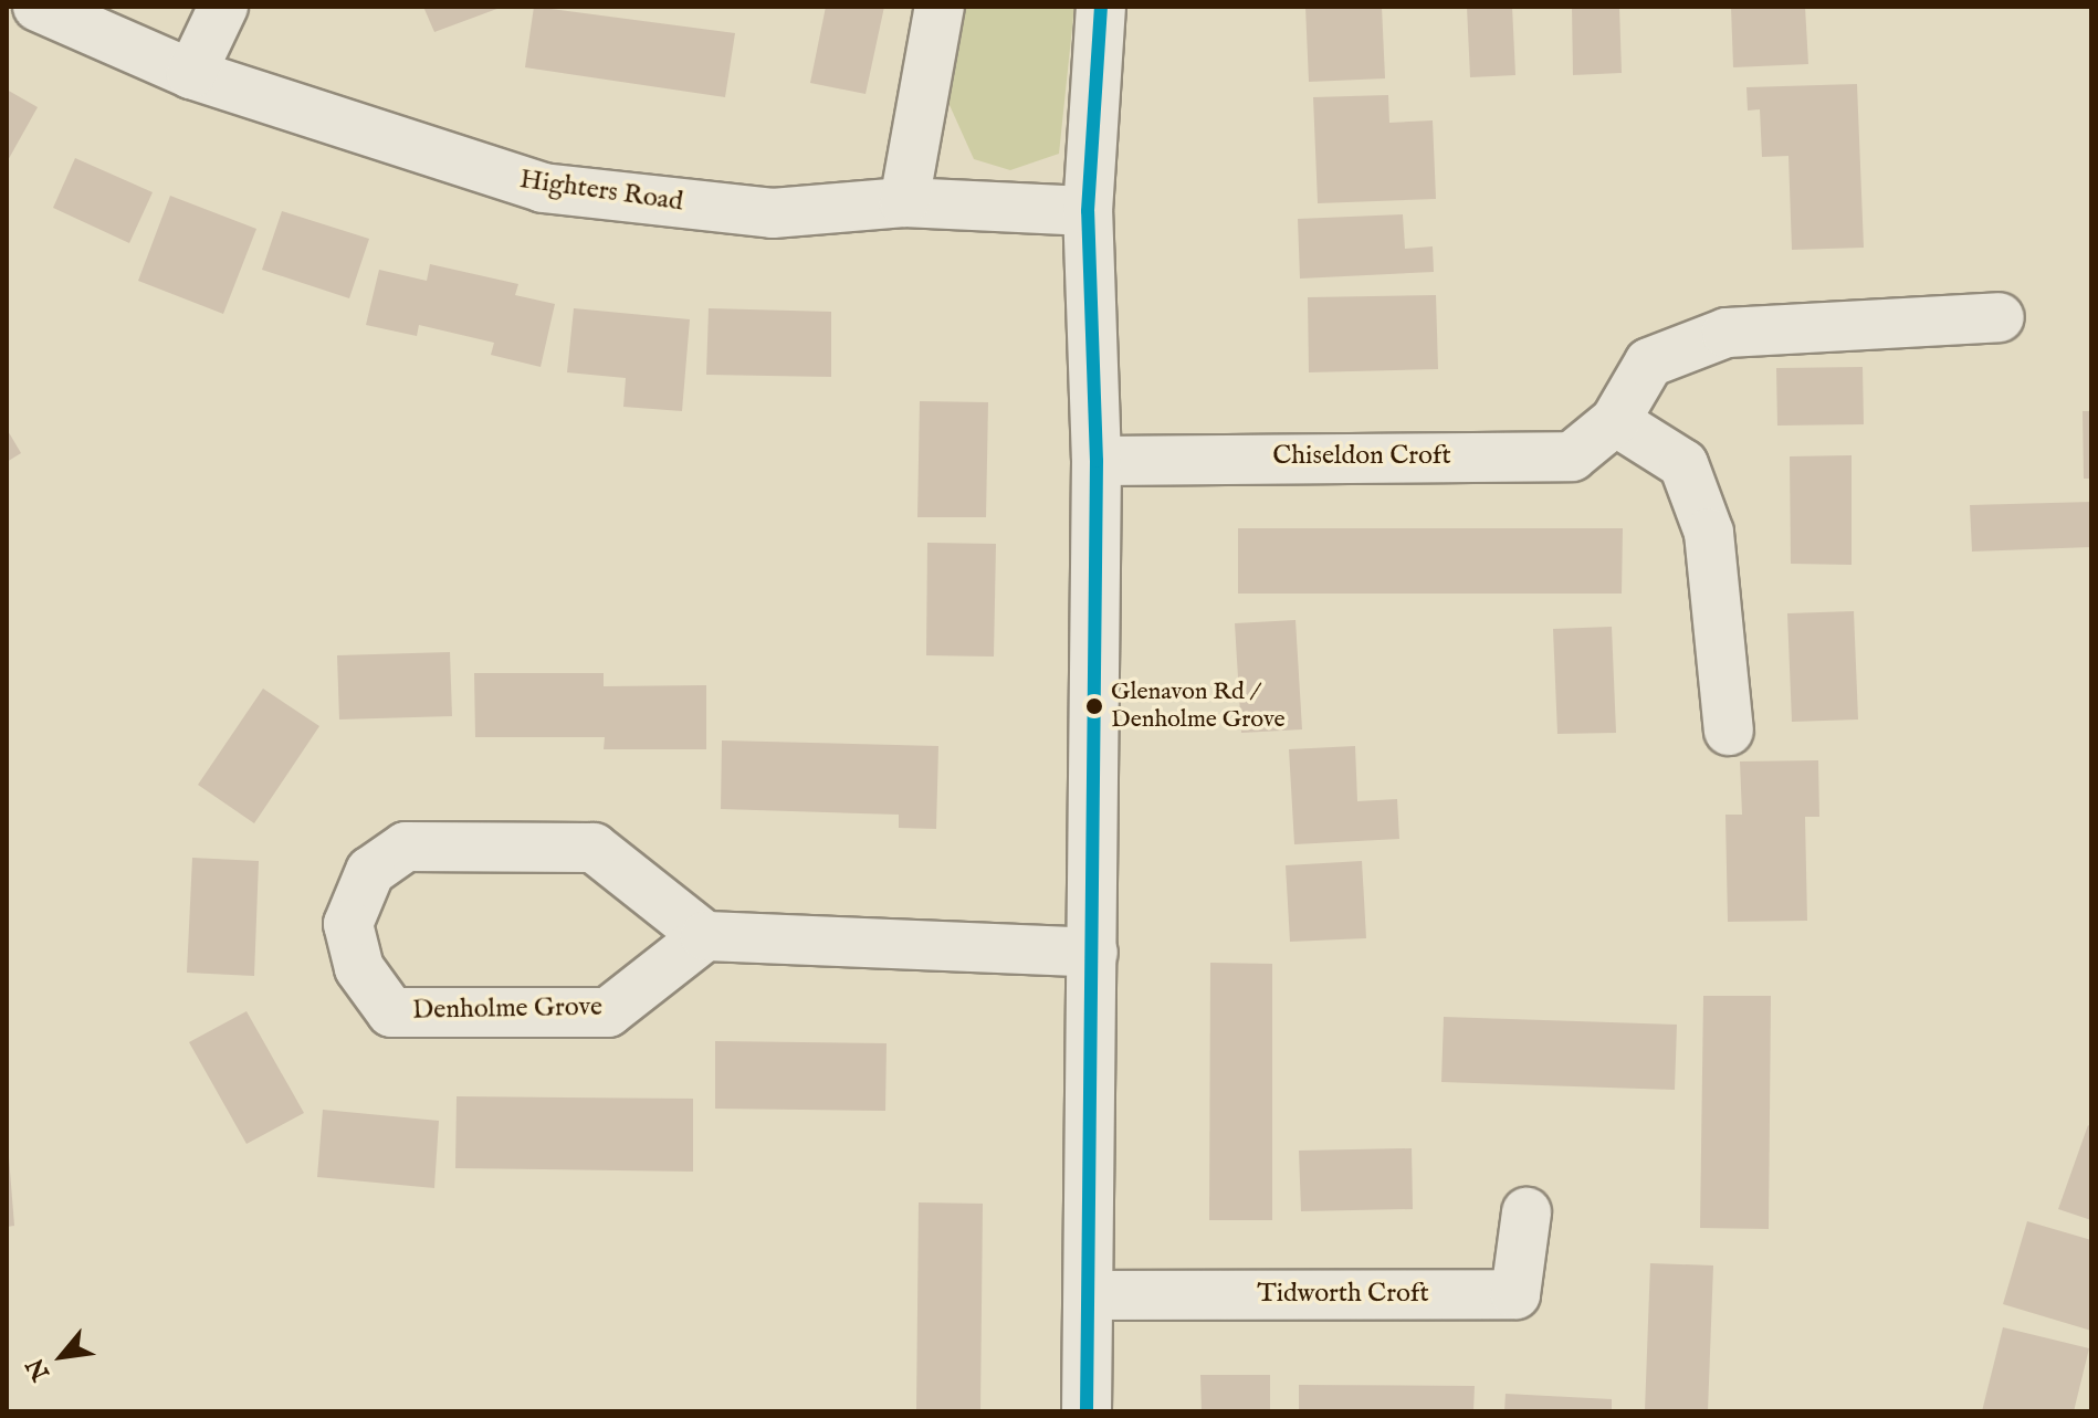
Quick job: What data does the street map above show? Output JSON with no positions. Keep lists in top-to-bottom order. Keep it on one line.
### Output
{"streets":{"street":["Highters Road","Chiseldon Croft","Denholme Grove","Tidworth Croft"]},"places":["Glenavon Rd / Denholme Grove"],"north":"bottom left"}
